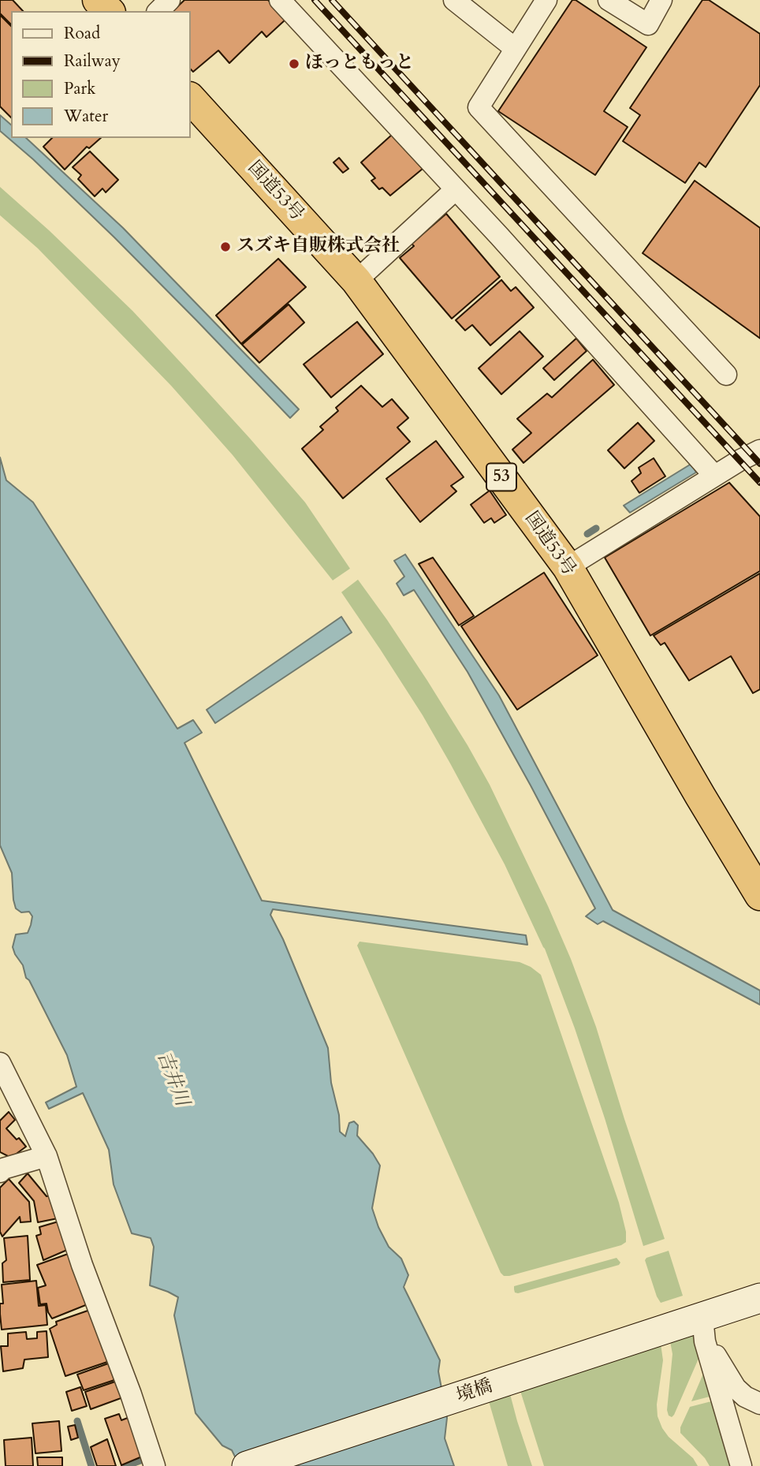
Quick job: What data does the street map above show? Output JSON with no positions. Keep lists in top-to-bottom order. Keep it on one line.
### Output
{"streets":{"highway":["国道53号","53"],"street":["境橋"]},"water":["吉井川"],"places":["ほっともっと","スズキ自販株式会社"],"legend":["Road","Railway","Park","Water"]}
